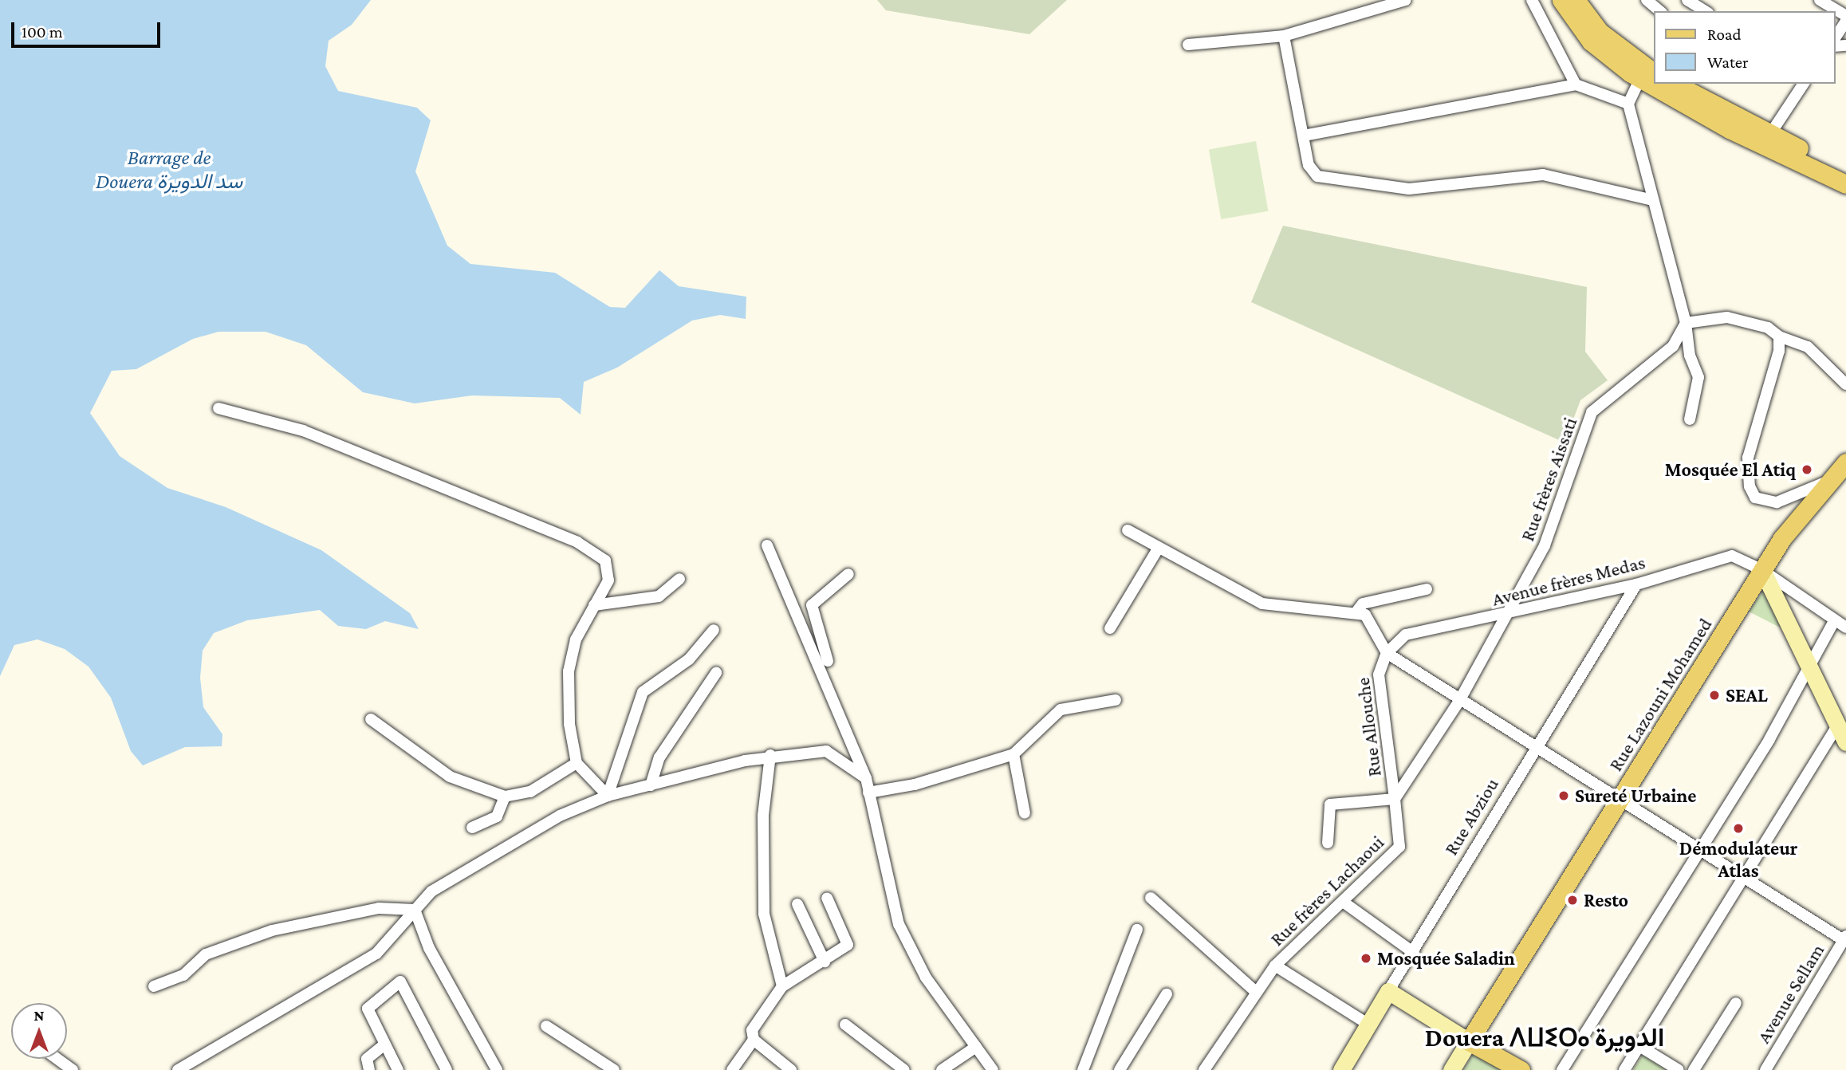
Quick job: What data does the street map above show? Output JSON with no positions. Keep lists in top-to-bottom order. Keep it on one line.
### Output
{"streets":{"main road":["Rue Lazouni Mohamed"],"street":["Rue frères Aissati","Avenue frères Medas","Rue Allouche","Rue Abziou","Rue frères Lachaoui","Avenue Sellam"]},"crossings":[["Rue frères Aissati","Avenue frères Medas"],["Avenue frères Medas","Rue Lazouni Mohamed"],["Avenue frères Medas","Rue Allouche"],["Avenue frères Medas","Rue Abziou"],["Rue Allouche","Rue frères Lachaoui"]],"districts":["Douera ⴷⵡⵉⵔⴰ الدويرة"],"water":["Barrage de Douera سد الدويرة"],"places":["Mosquée El Atiq","SEAL","Sureté Urbaine","Démodulateur Atlas","Resto","Mosquée Saladin"],"legend":["Road","Water"],"scale_bar":"100 m","north":"top"}
